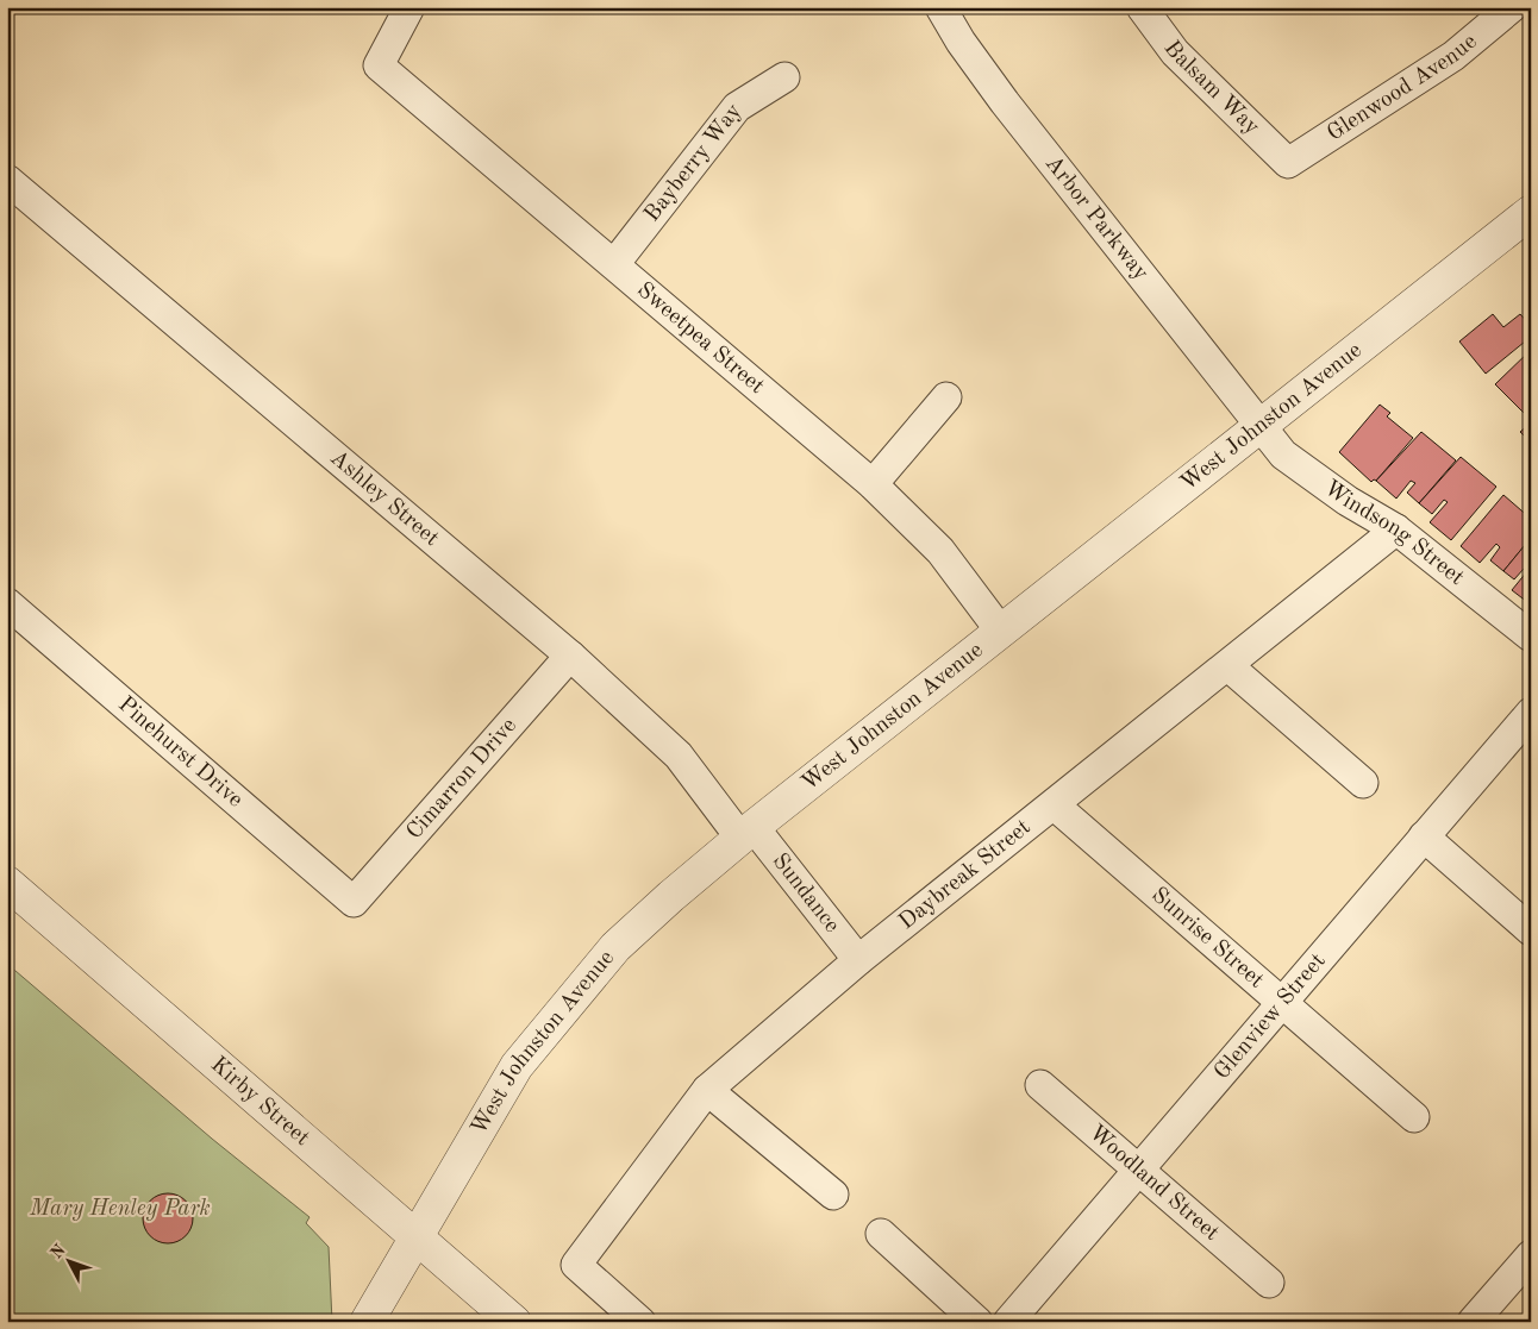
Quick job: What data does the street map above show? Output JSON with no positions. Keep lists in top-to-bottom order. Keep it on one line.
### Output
{"streets":{"street":["Balsam Way","Glenwood Avenue","Bayberry Way","Arbor Parkway","Sweetpea Street","West Johnston Avenue","Ashley Street","Windsong Street","Pinehurst Drive","Cimarron Drive","Daybreak Street","Sundance","Sunrise Street","Glenview Street","Kirby Street","Woodland Street"]},"crossings":[["Balsam Way","Glenwood Avenue"],["Bayberry Way","Sweetpea Street"],["Arbor Parkway","West Johnston Avenue"],["Arbor Parkway","Windsong Street"],["Sweetpea Street","West Johnston Avenue"],["West Johnston Avenue","Ashley Street"],["West Johnston Avenue","Windsong Street"],["West Johnston Avenue","Sundance"],["West Johnston Avenue","Kirby Street"],["Ashley Street","Cimarron Drive"],["Ashley Street","Sundance"],["Windsong Street","Daybreak Street"],["Pinehurst Drive","Cimarron Drive"],["Daybreak Street","Sundance"],["Daybreak Street","Sunrise Street"],["Sunrise Street","Glenview Street"],["Glenview Street","Woodland Street"]],"parks":["Mary Henley Park"],"north":"top left"}
